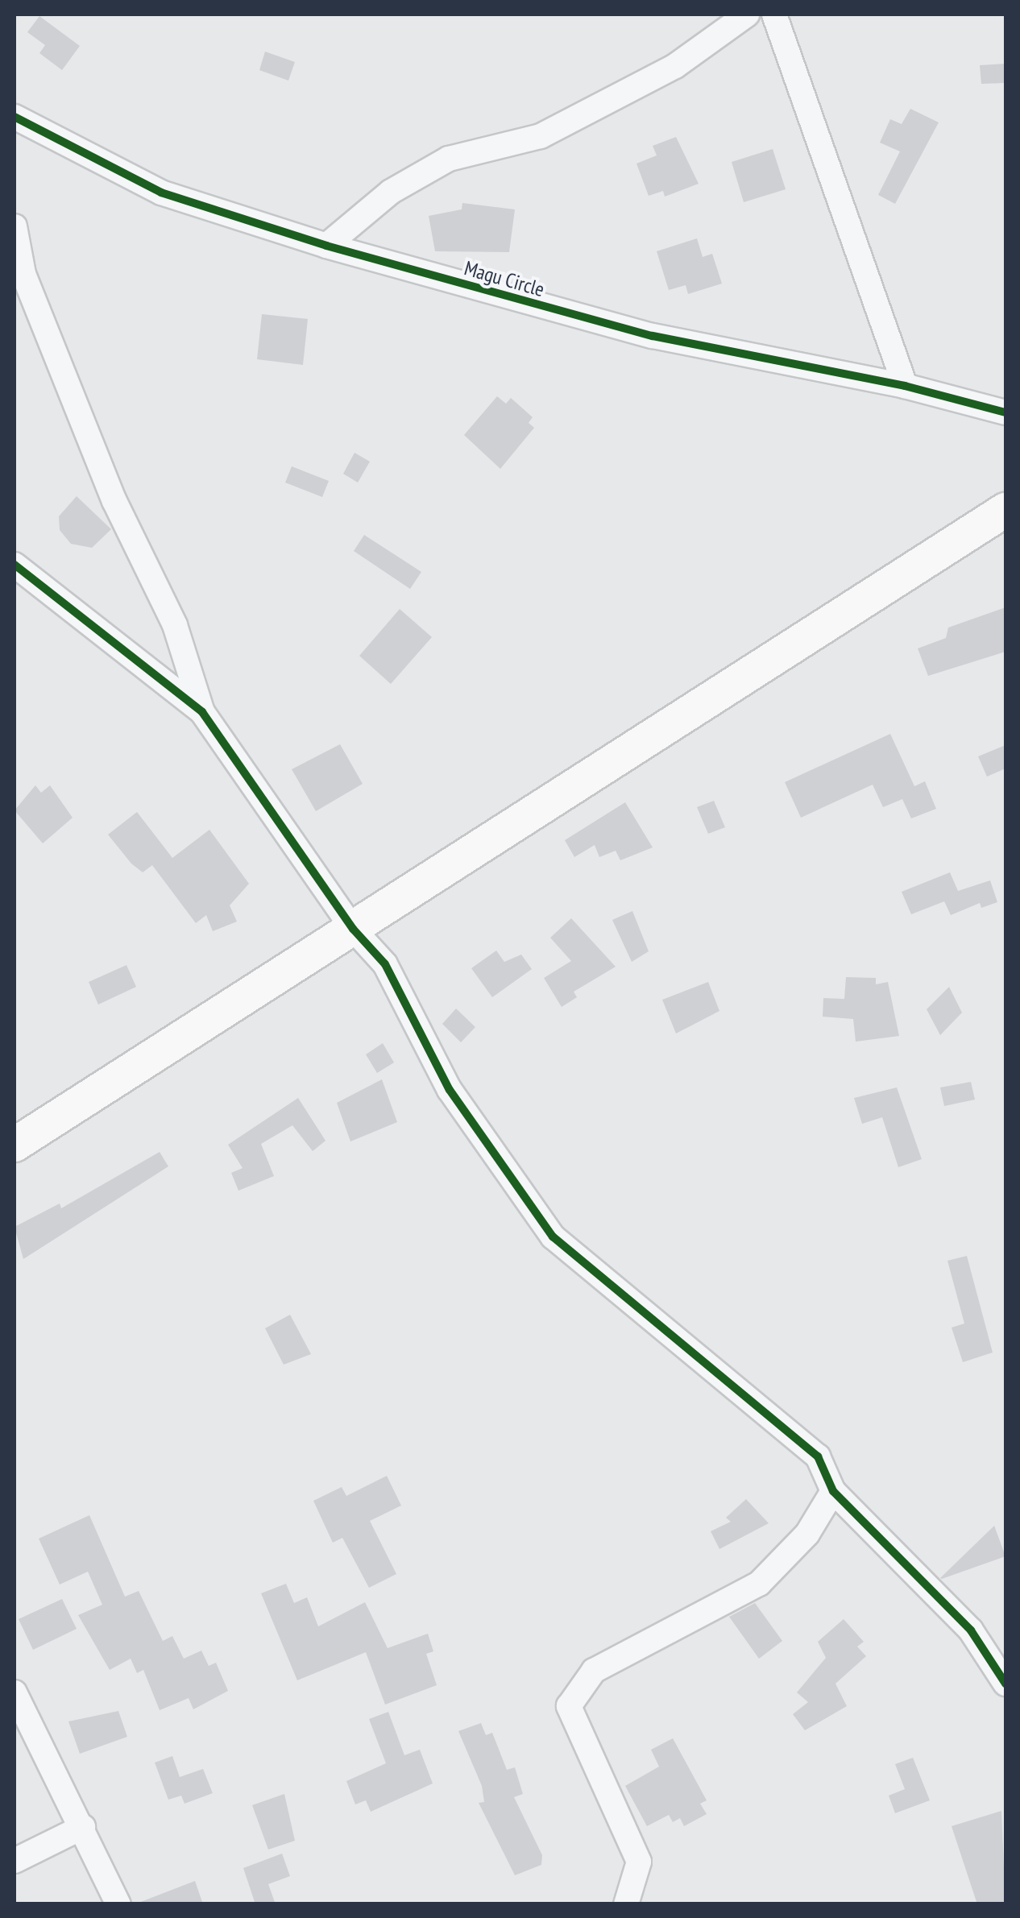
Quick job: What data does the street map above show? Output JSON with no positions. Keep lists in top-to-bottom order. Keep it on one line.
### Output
{"streets":{"street":["Magu Circle"]}}
